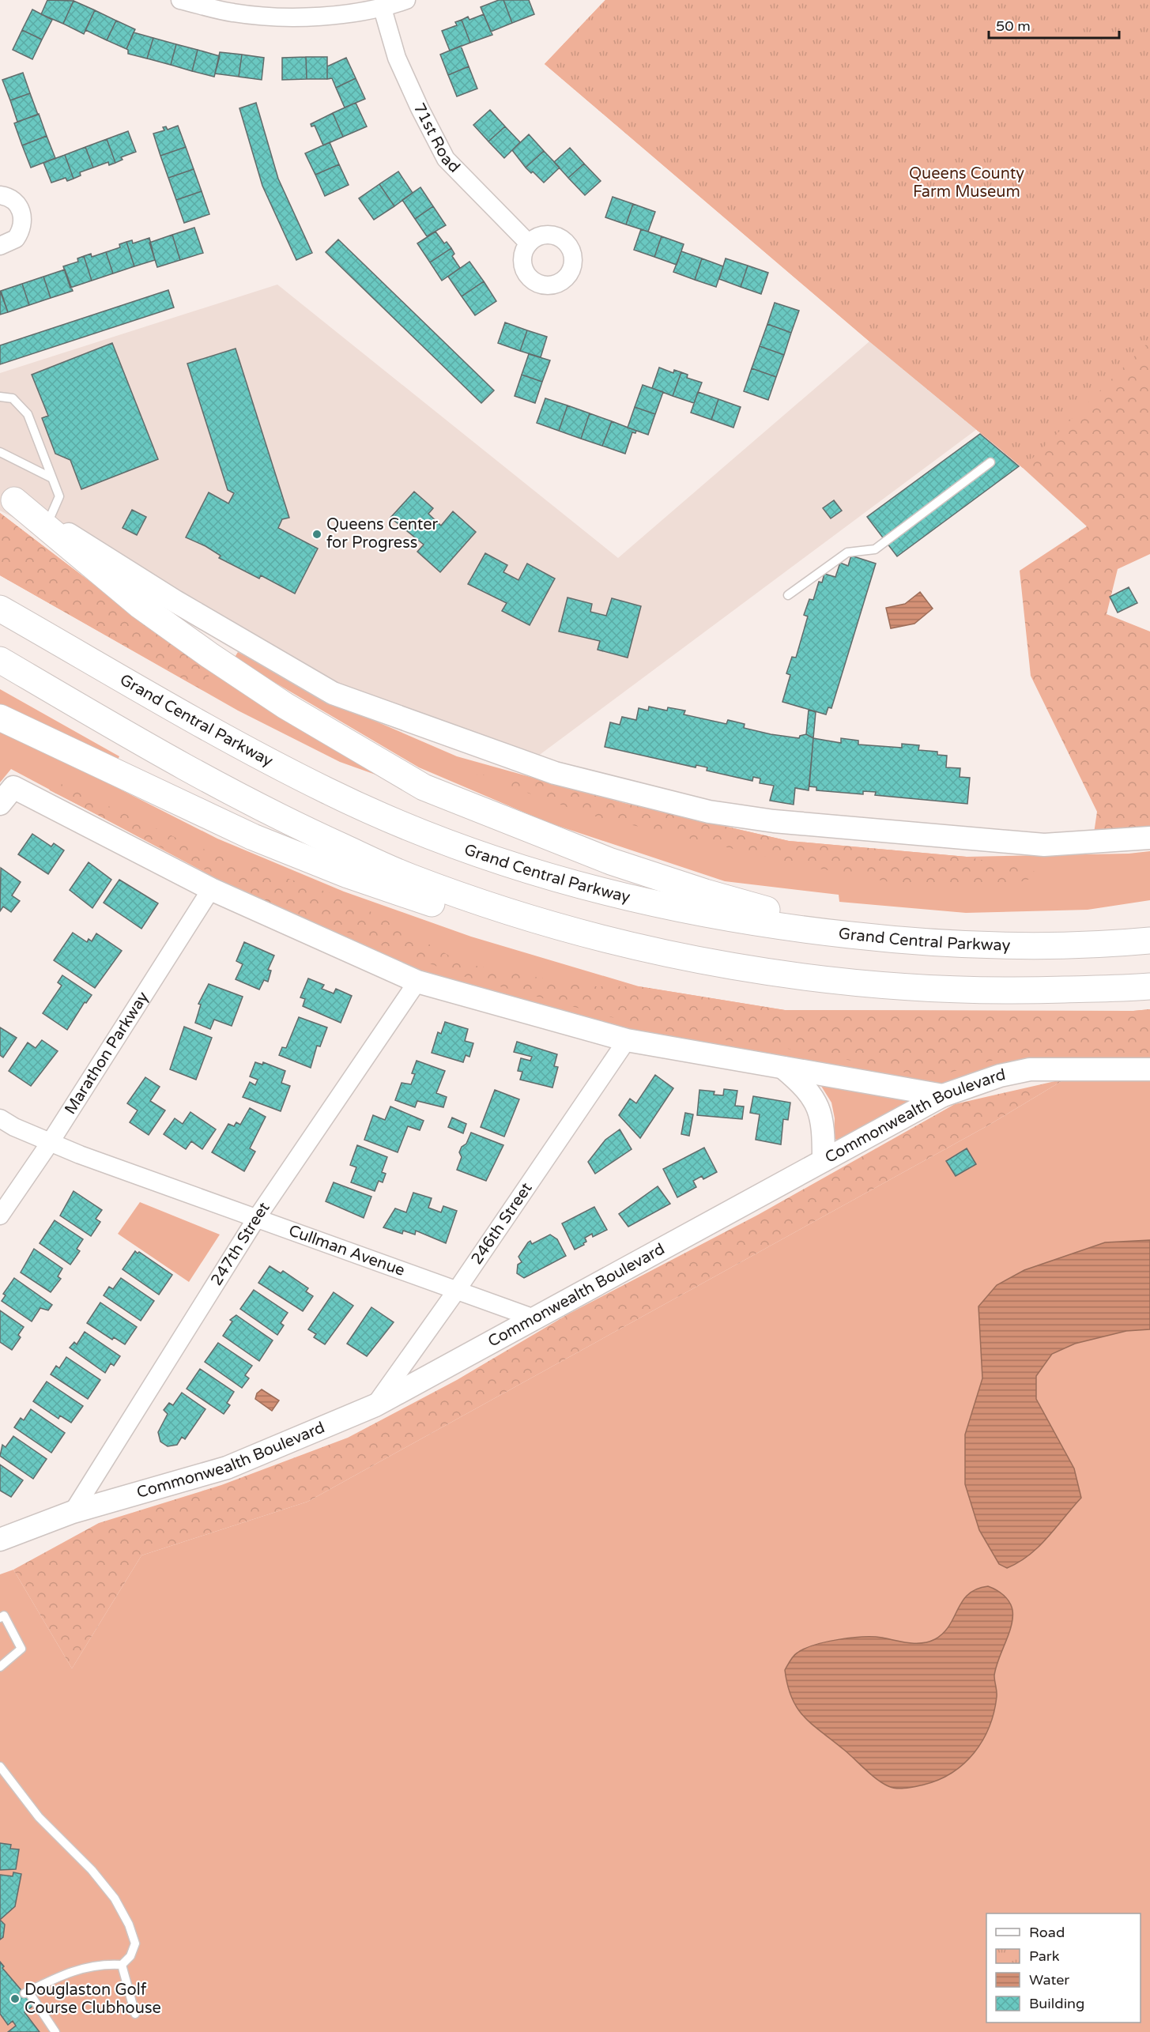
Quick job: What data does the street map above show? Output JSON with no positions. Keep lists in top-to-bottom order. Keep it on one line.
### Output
{"streets":{"highway":["Grand Central Parkway"],"street":["71st Road","Marathon Parkway","Commonwealth Boulevard","246th Street","247th Street","Cullman Avenue"]},"crossings":[["Marathon Parkway","Cullman Avenue"],["Commonwealth Boulevard","246th Street"],["Commonwealth Boulevard","247th Street"],["Commonwealth Boulevard","Cullman Avenue"],["246th Street","Cullman Avenue"],["247th Street","Cullman Avenue"]],"parks":["Queens County Farm Museum"],"places":["Queens Center for Progress","Douglaston Golf Course Clubhouse"],"legend":["Road","Park","Water","Building"],"scale_bar":"50 m"}
